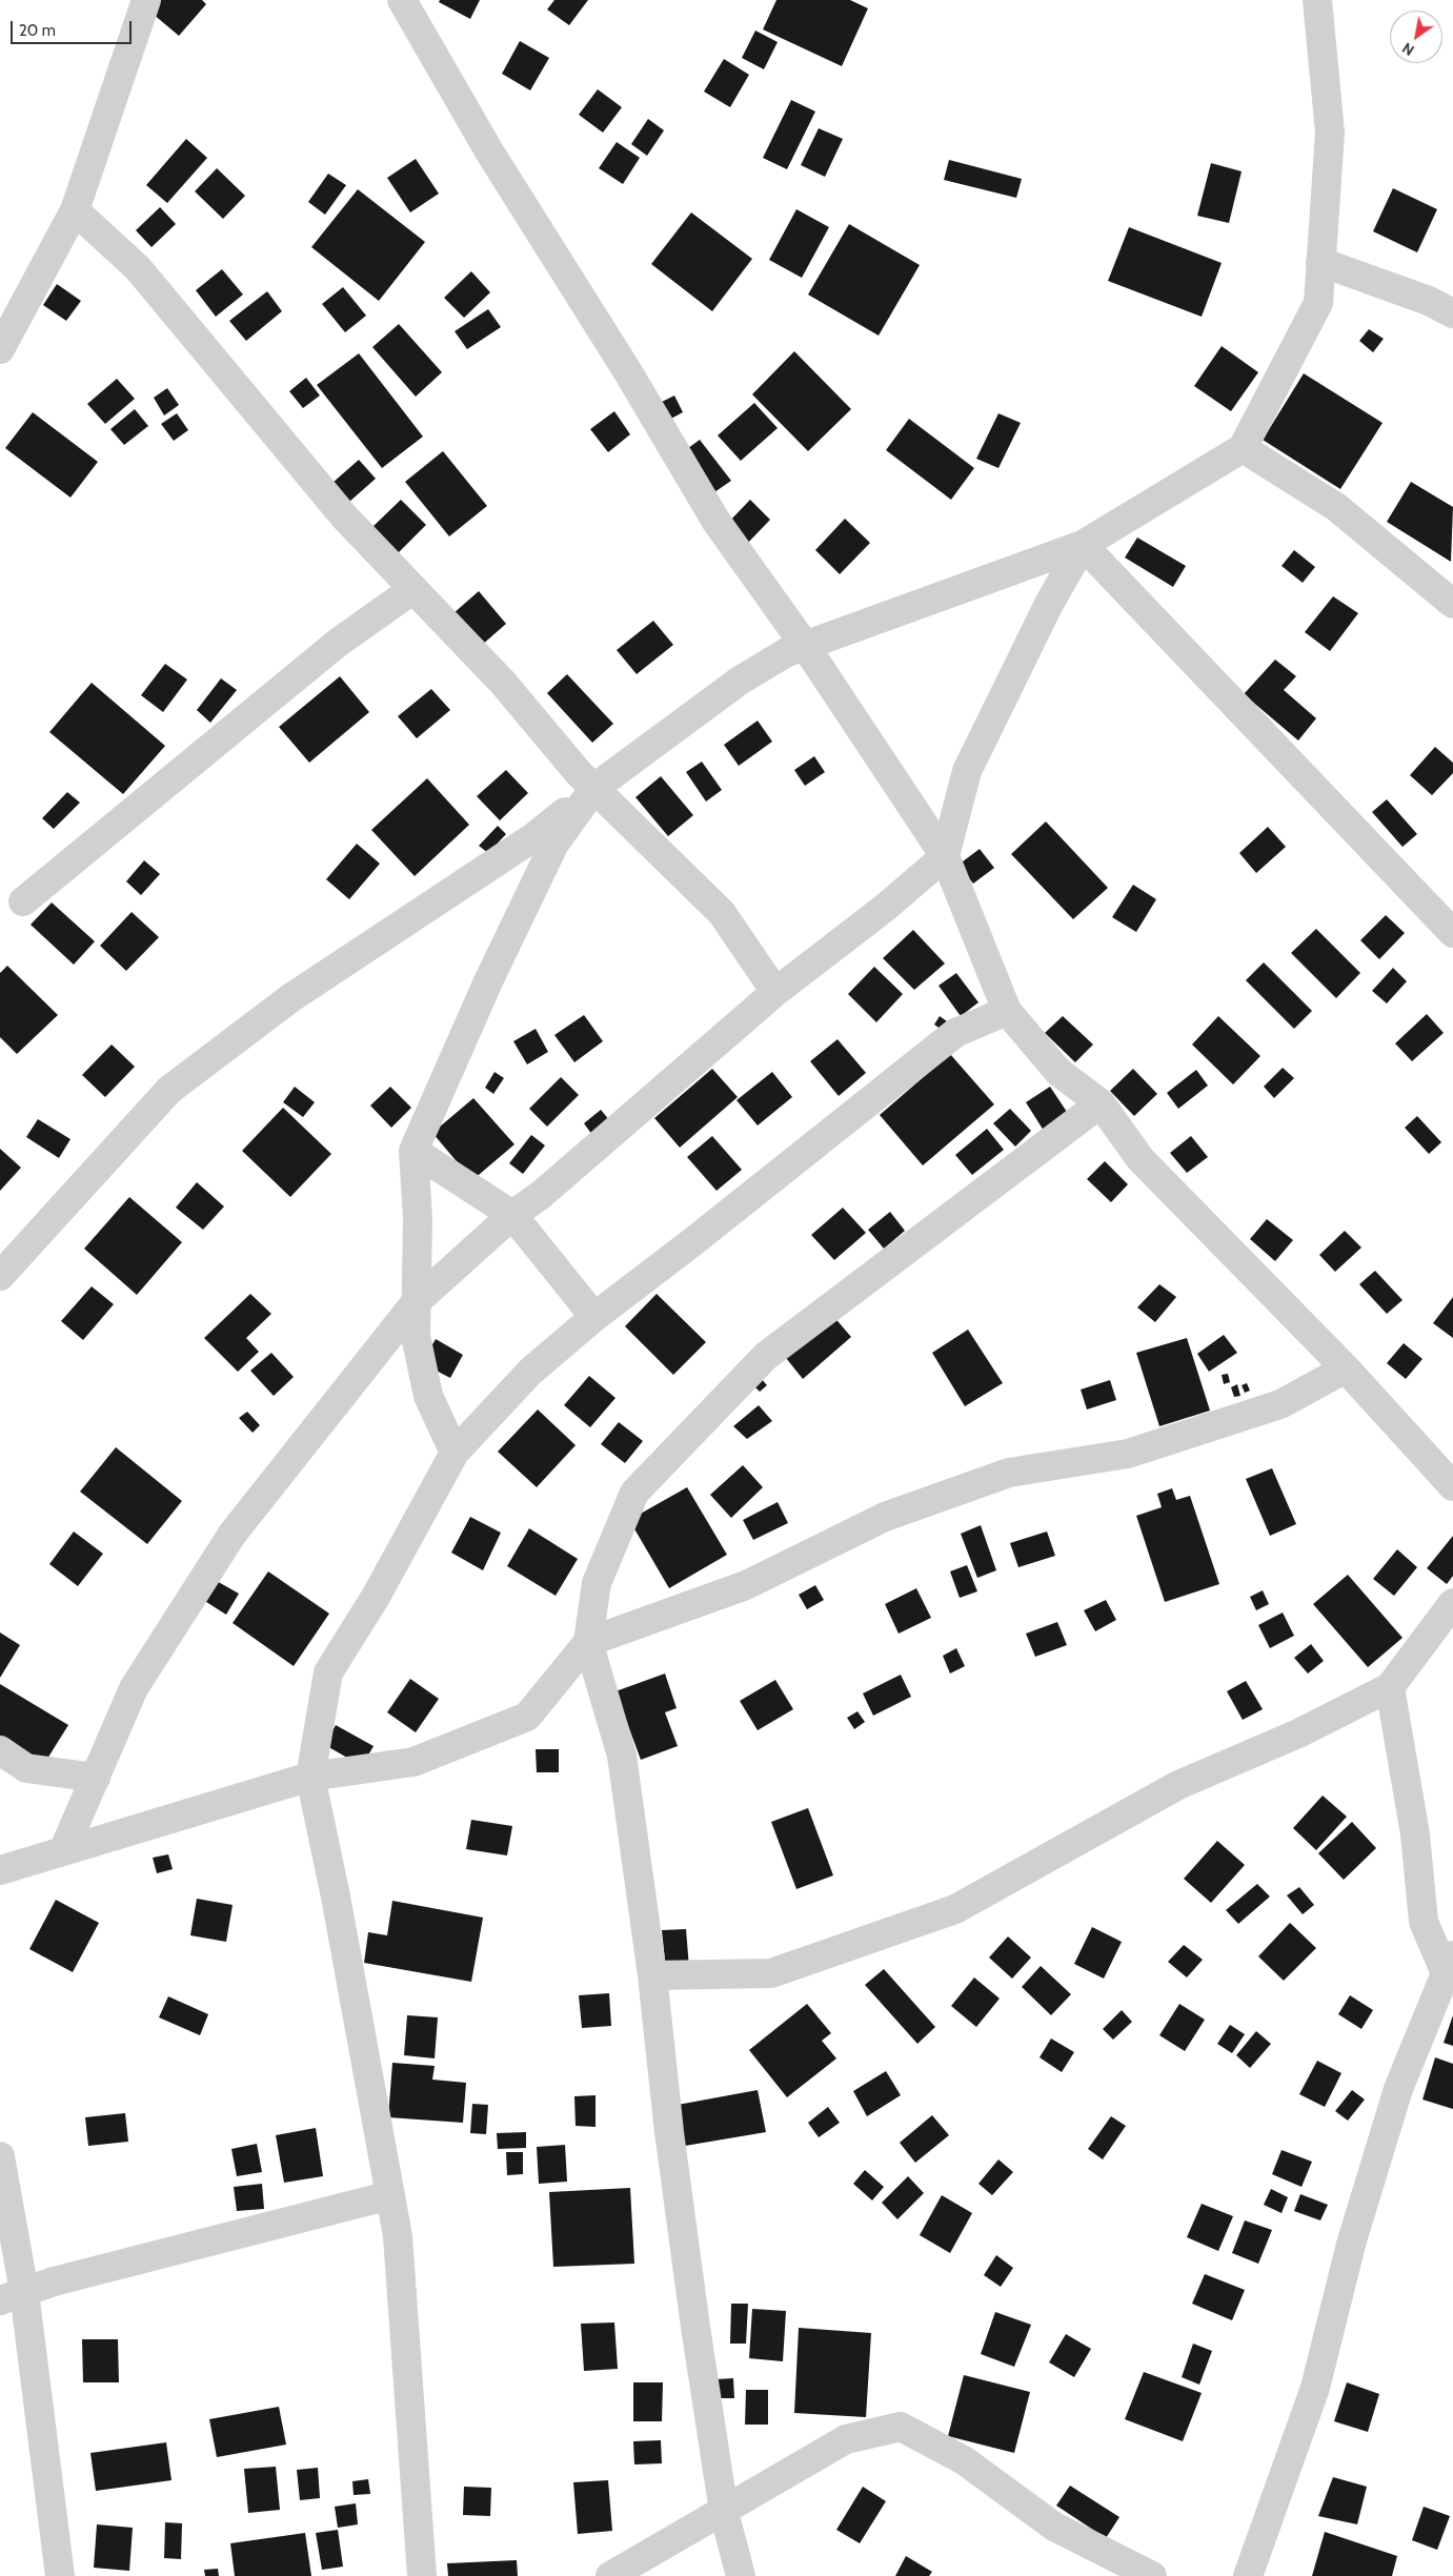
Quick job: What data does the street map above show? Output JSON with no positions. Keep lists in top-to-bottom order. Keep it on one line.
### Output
{"scale_bar":"20 m","north":"bottom left"}
